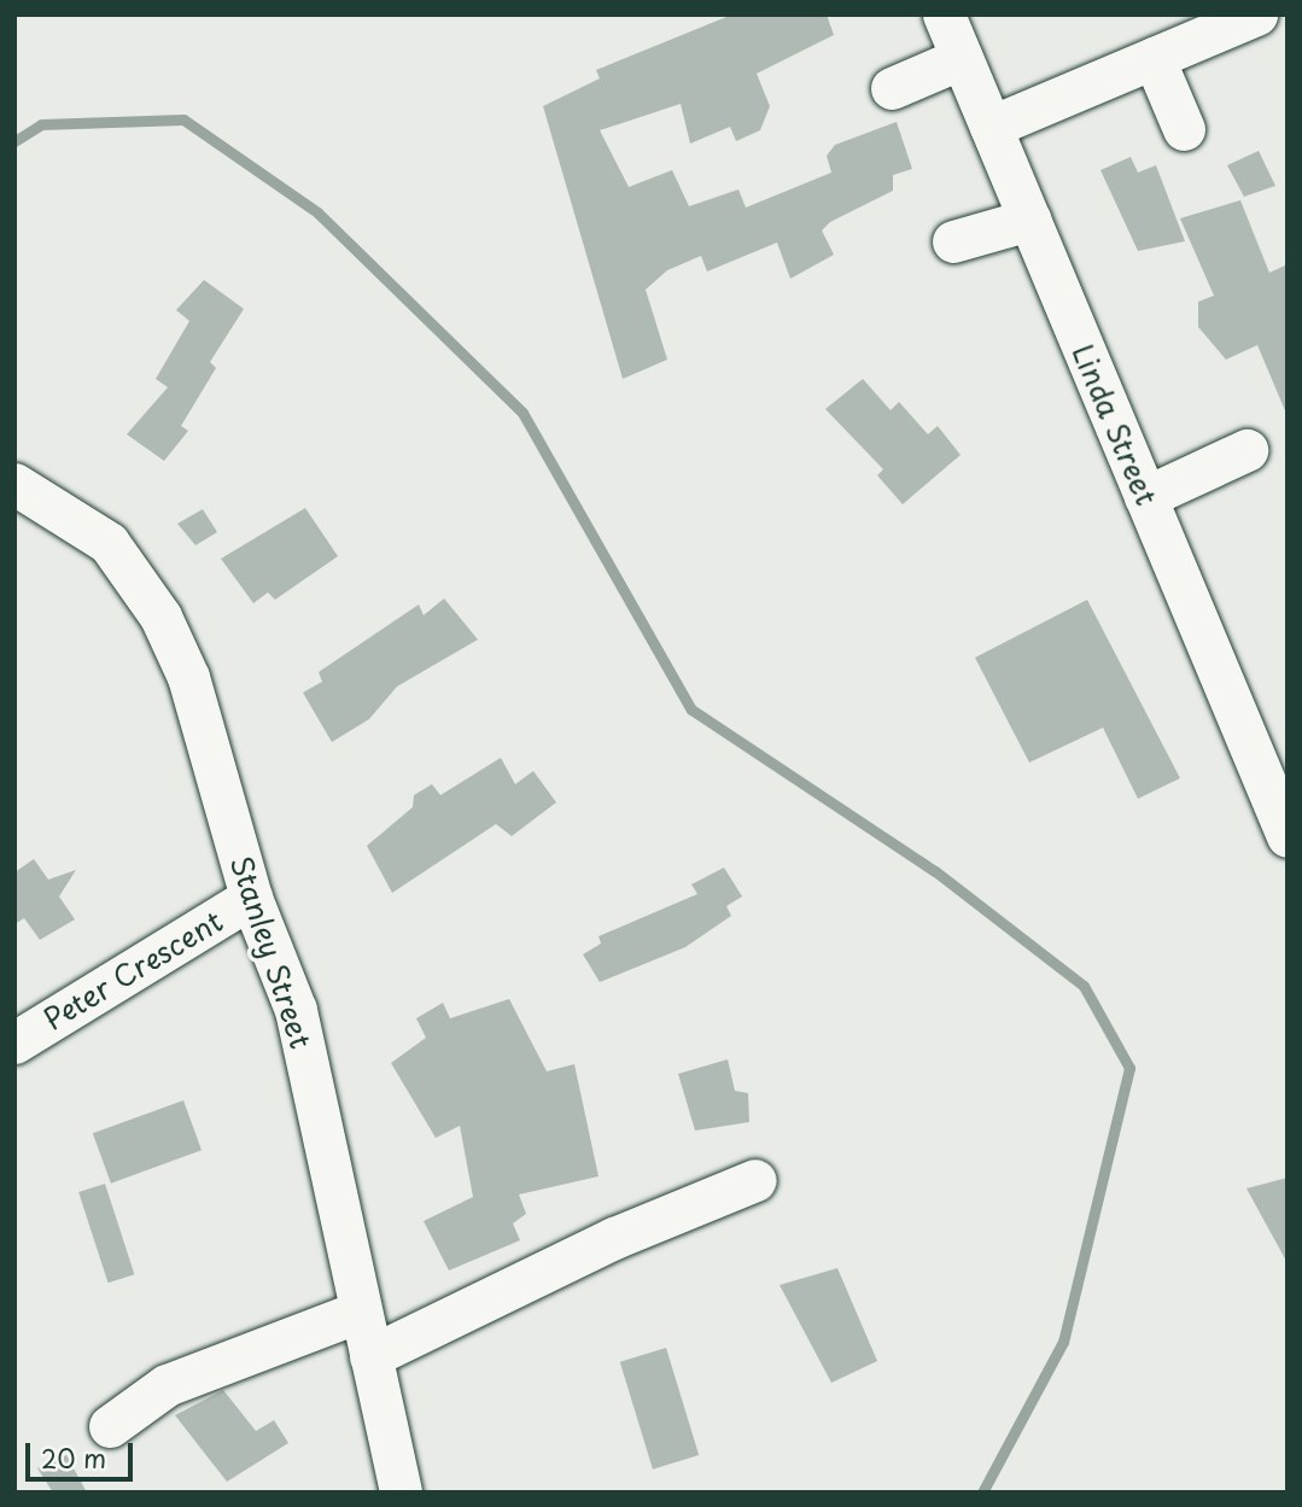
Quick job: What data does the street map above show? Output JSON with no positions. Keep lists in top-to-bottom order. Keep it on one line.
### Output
{"streets":{"street":["Linda Street","Stanley Street","Peter Crescent"]},"crossings":[["Stanley Street","Peter Crescent"]],"scale_bar":"20 m"}
